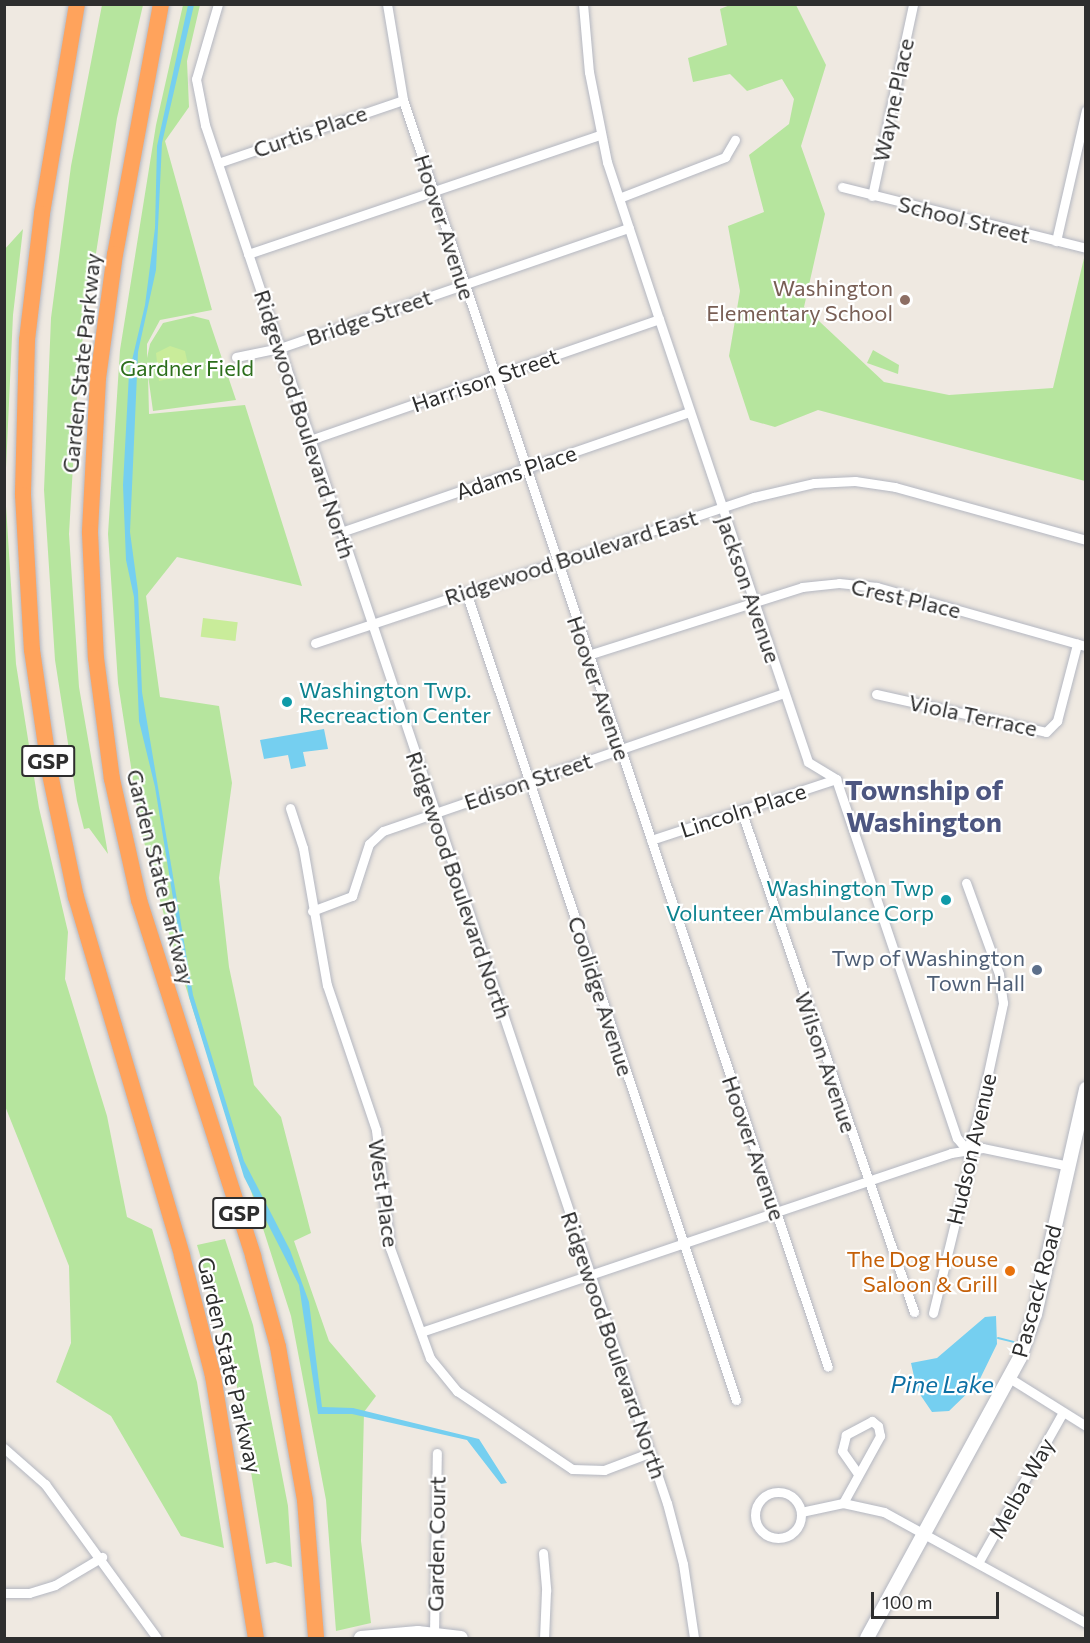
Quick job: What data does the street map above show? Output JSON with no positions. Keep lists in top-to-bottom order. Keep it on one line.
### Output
{"streets":{"highway":["Garden State Parkway","GSP"],"street":["Wayne Place","Curtis Place","School Street","Hoover Avenue","Bridge Street","Harrison Street","Ridgewood Boulevard North","Adams Place","Ridgewood Boulevard East","Jackson Avenue","Crest Place","Viola Terrace","Edison Street","Lincoln Place","Coolidge Avenue","Wilson Avenue","Hudson Avenue","West Place","Pascack Road","Melba Way","Garden Court"]},"crossings":[["Wayne Place","School Street"],["Curtis Place","Hoover Avenue"],["Curtis Place","Ridgewood Boulevard North"],["Hoover Avenue","Bridge Street"],["Hoover Avenue","Harrison Street"],["Hoover Avenue","Adams Place"],["Hoover Avenue","Ridgewood Boulevard East"],["Hoover Avenue","Crest Place"],["Hoover Avenue","Edison Street"],["Hoover Avenue","Lincoln Place"],["Bridge Street","Ridgewood Boulevard North"],["Bridge Street","Jackson Avenue"],["Harrison Street","Ridgewood Boulevard North"],["Harrison Street","Jackson Avenue"],["Ridgewood Boulevard North","Adams Place"],["Ridgewood Boulevard North","Ridgewood Boulevard East"],["Ridgewood Boulevard North","Edison Street"],["Ridgewood Boulevard North","West Place"],["Adams Place","Jackson Avenue"],["Ridgewood Boulevard East","Jackson Avenue"],["Ridgewood Boulevard East","Coolidge Avenue"],["Jackson Avenue","Crest Place"],["Jackson Avenue","Edison Street"],["Jackson Avenue","Lincoln Place"],["Crest Place","Viola Terrace"],["Edison Street","Coolidge Avenue"],["Edison Street","West Place"],["Lincoln Place","Wilson Avenue"]],"districts":["Township of Washington"],"water":["Pine Lake"],"parks":["Gardner Field"],"places":["Washington Elementary School","Washington Twp. Recreaction Center","Washington Twp Volunteer Ambulance Corp","Twp of Washington Town Hall","The Dog House Saloon & Grill"],"scale_bar":"100 m"}
